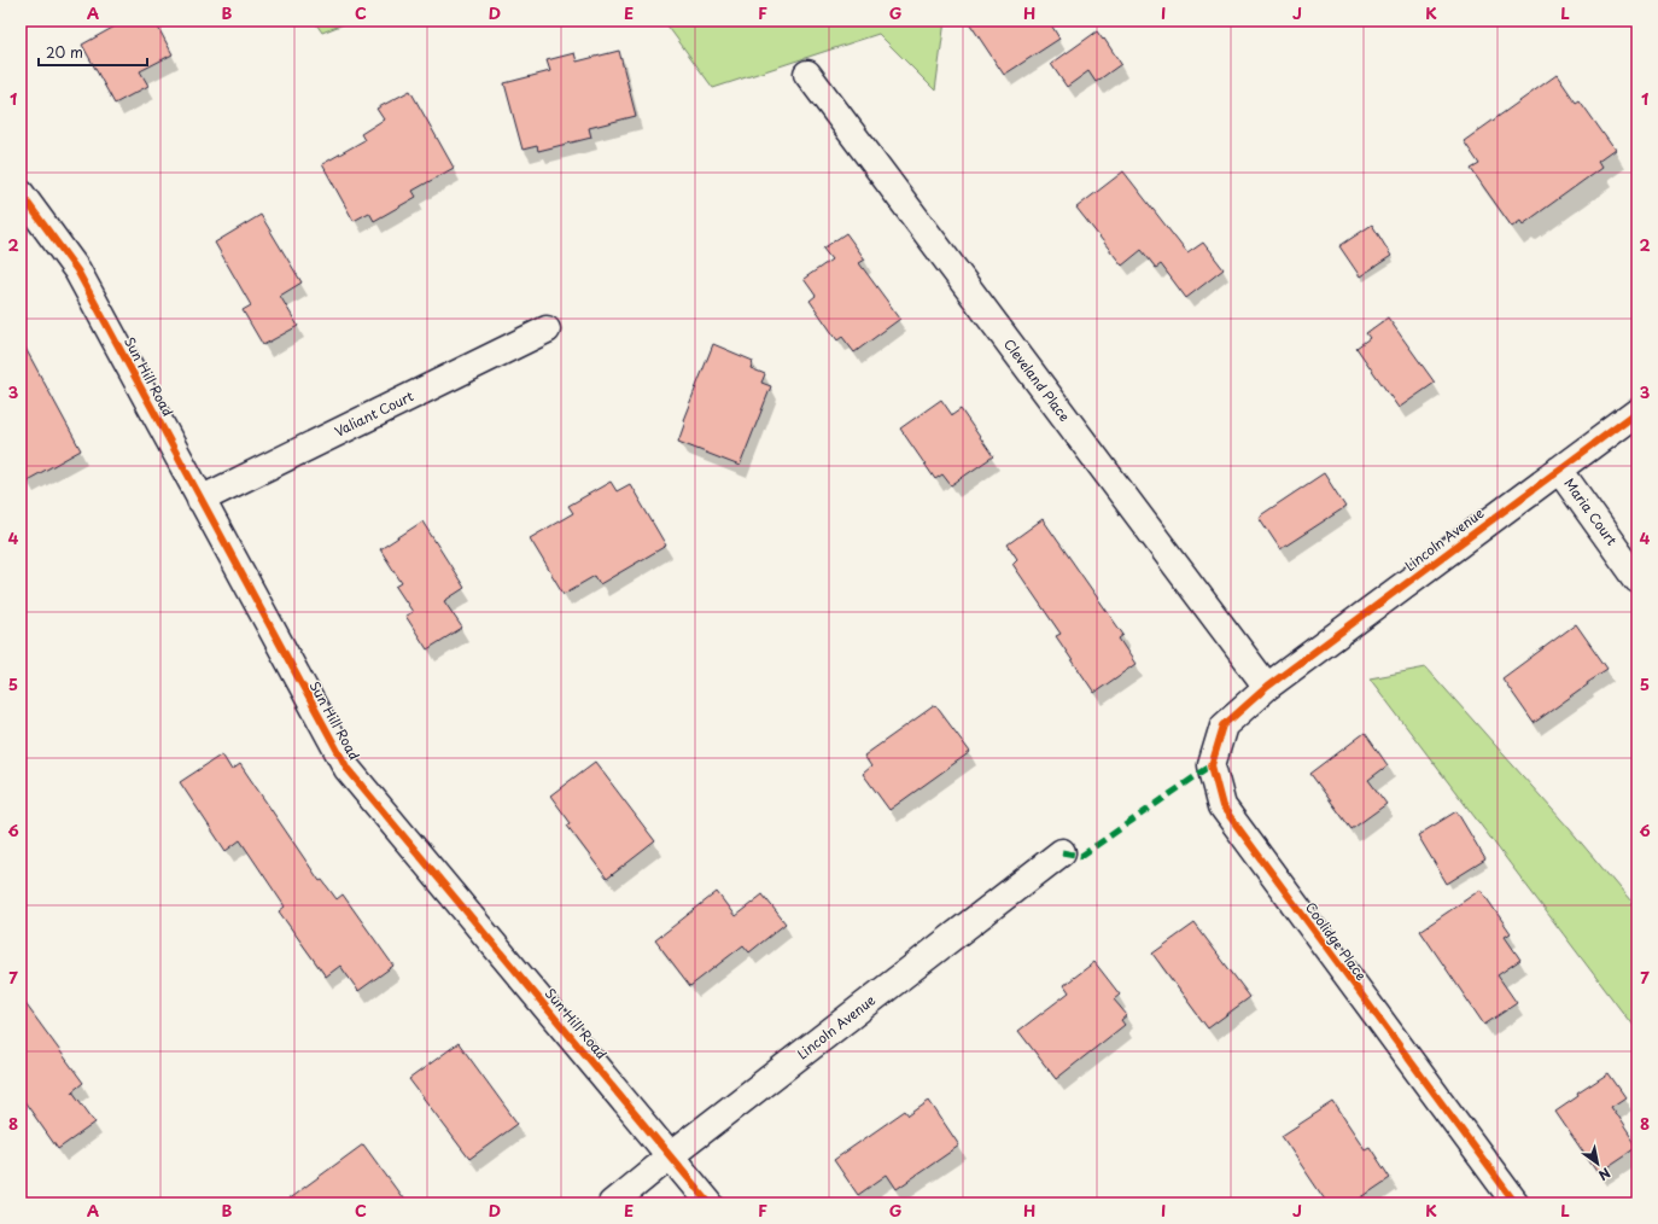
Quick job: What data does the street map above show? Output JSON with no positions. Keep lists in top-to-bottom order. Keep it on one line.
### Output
{"streets":{"street":["Sun Hill Road","Cleveland Place","Valiant Court","Maria Court","Lincoln Avenue","Coolidge Place"]},"crossings":[["Sun Hill Road","Valiant Court"],["Sun Hill Road","Lincoln Avenue"],["Cleveland Place","Lincoln Avenue"],["Cleveland Place","Coolidge Place"],["Maria Court","Lincoln Avenue"],["Lincoln Avenue","Coolidge Place"]],"scale_bar":"20 m","north":"bottom right","grid":{"columns":["A","B","C","D","E","F","G","H","I","J","K","L"],"rows":["1","2","3","4","5","6","7","8"]}}
